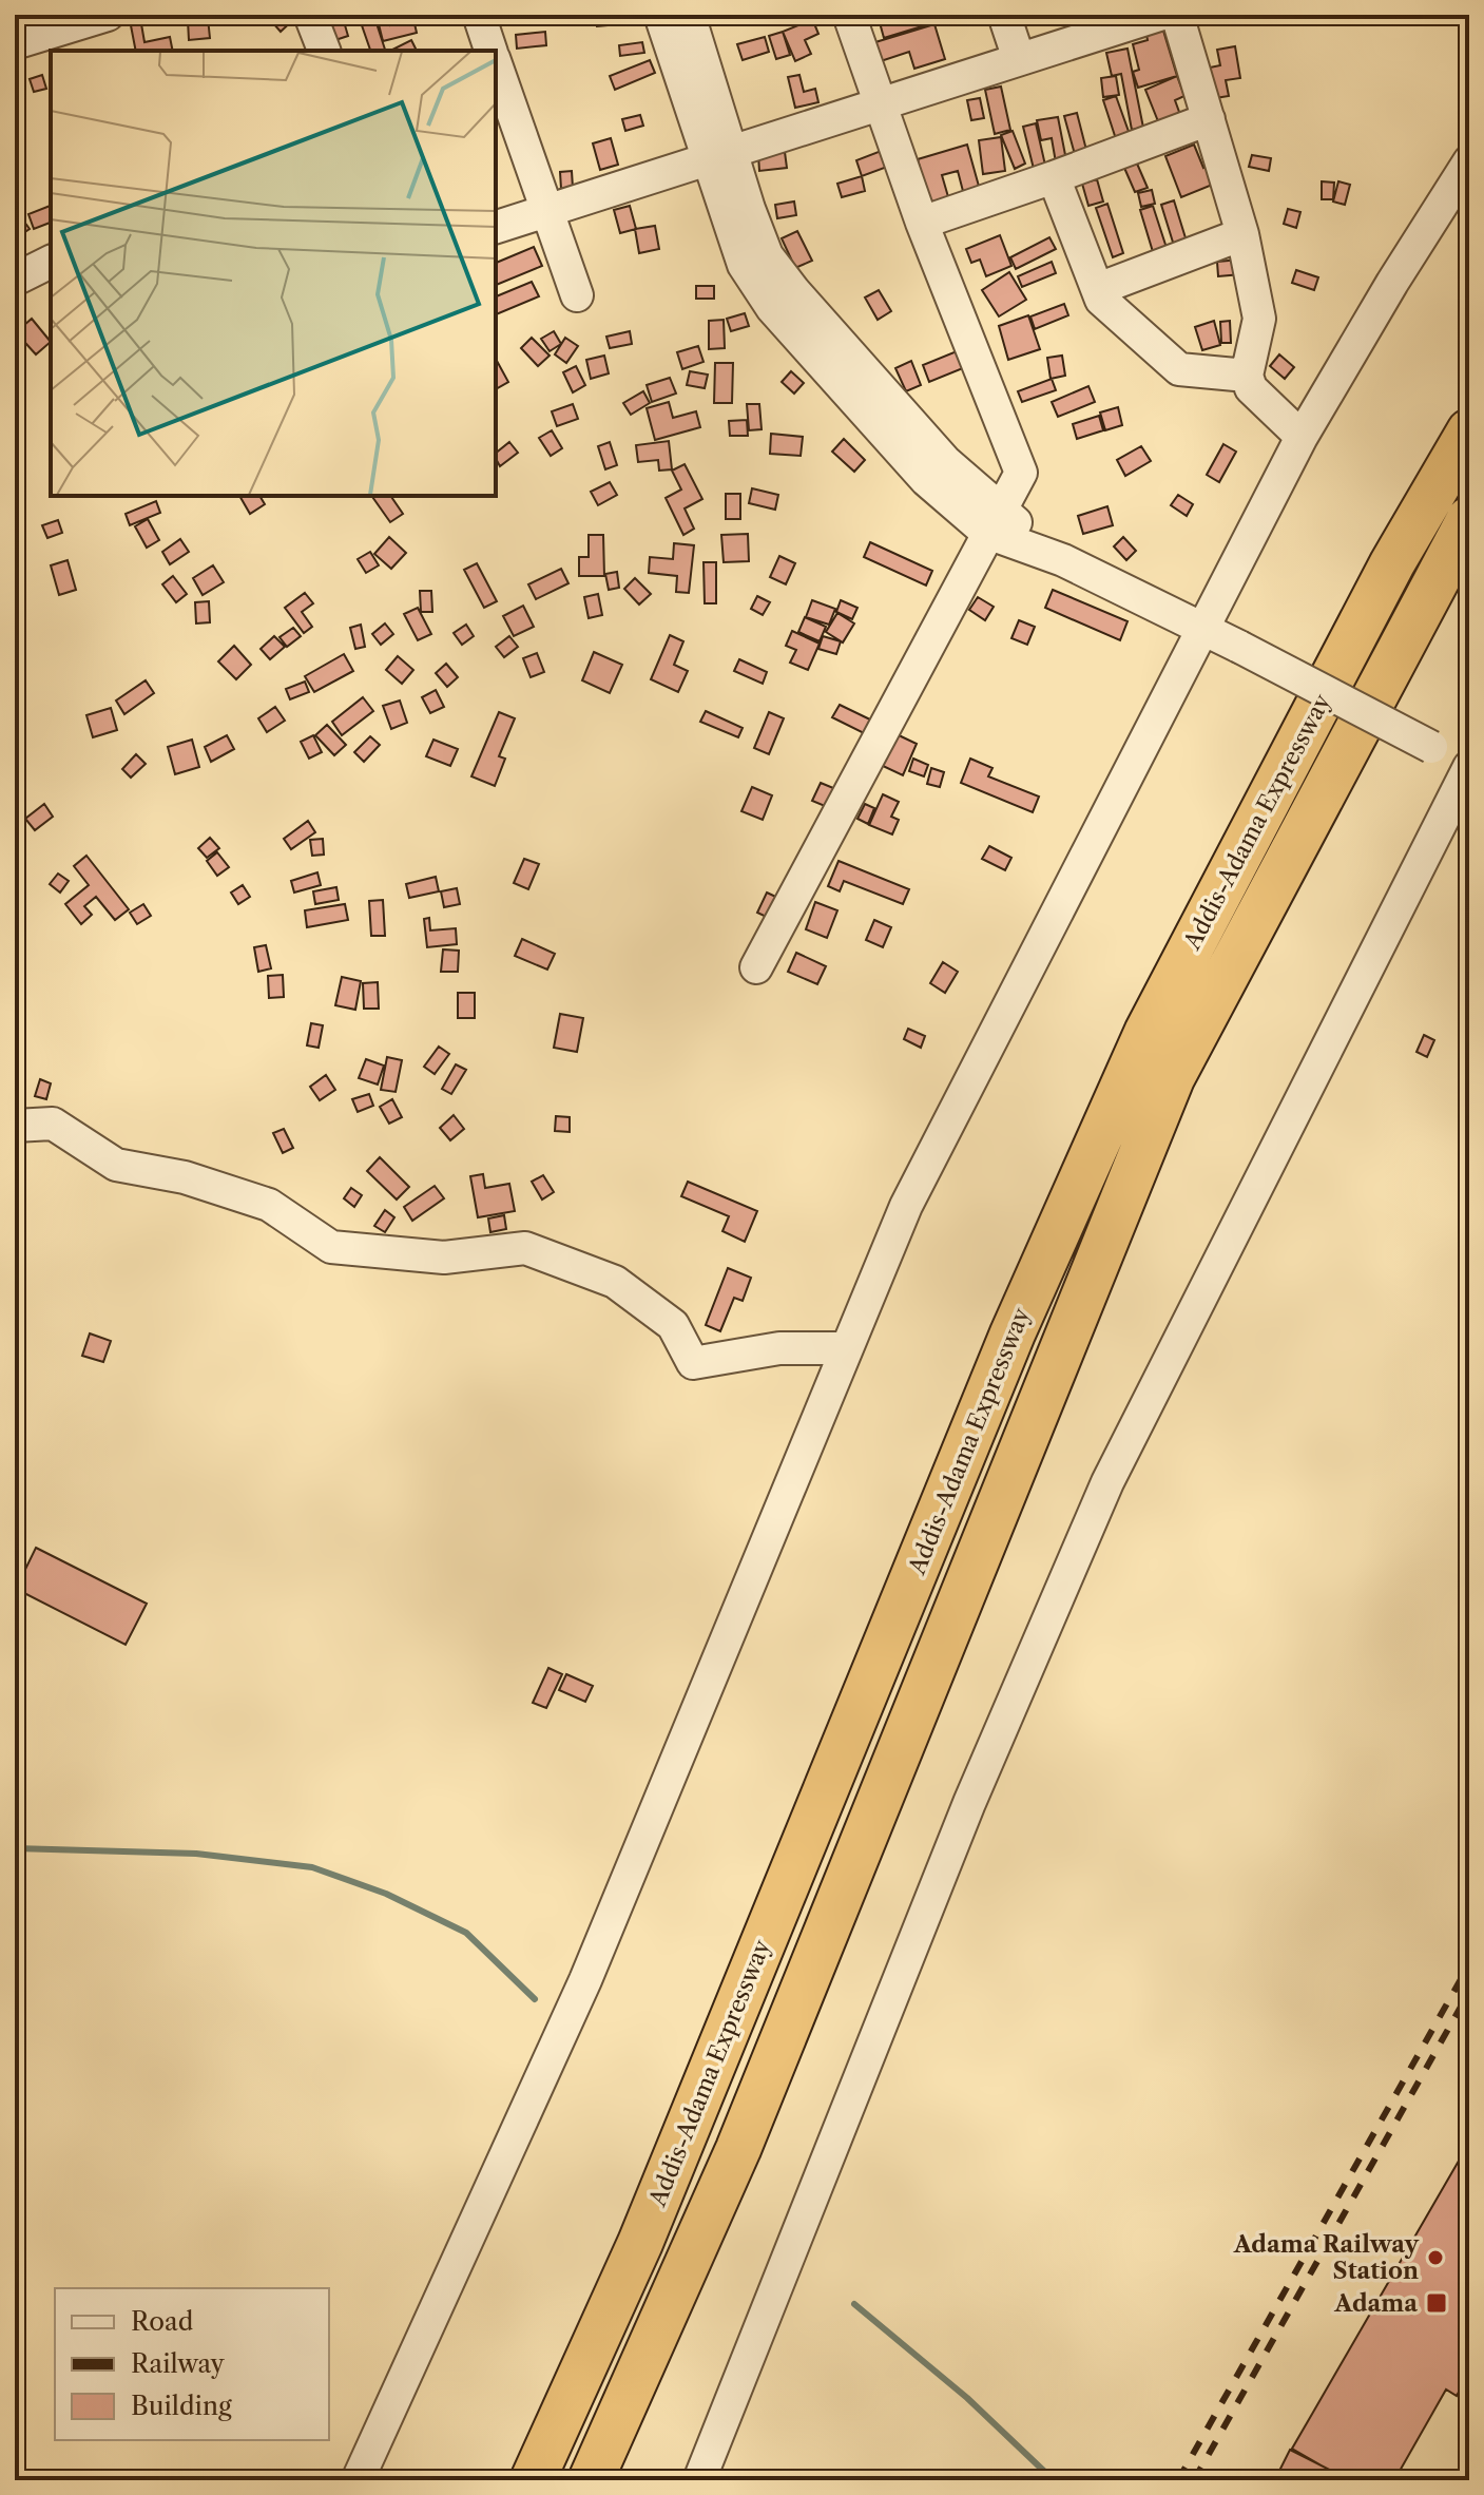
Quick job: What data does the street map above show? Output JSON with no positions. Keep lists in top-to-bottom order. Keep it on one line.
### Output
{"streets":{"highway":["Addis-Adama Expressway"]},"places":{"other":["Adama Railway Station"],"transit":["Adama"]},"legend":["Road","Railway","Building"]}
